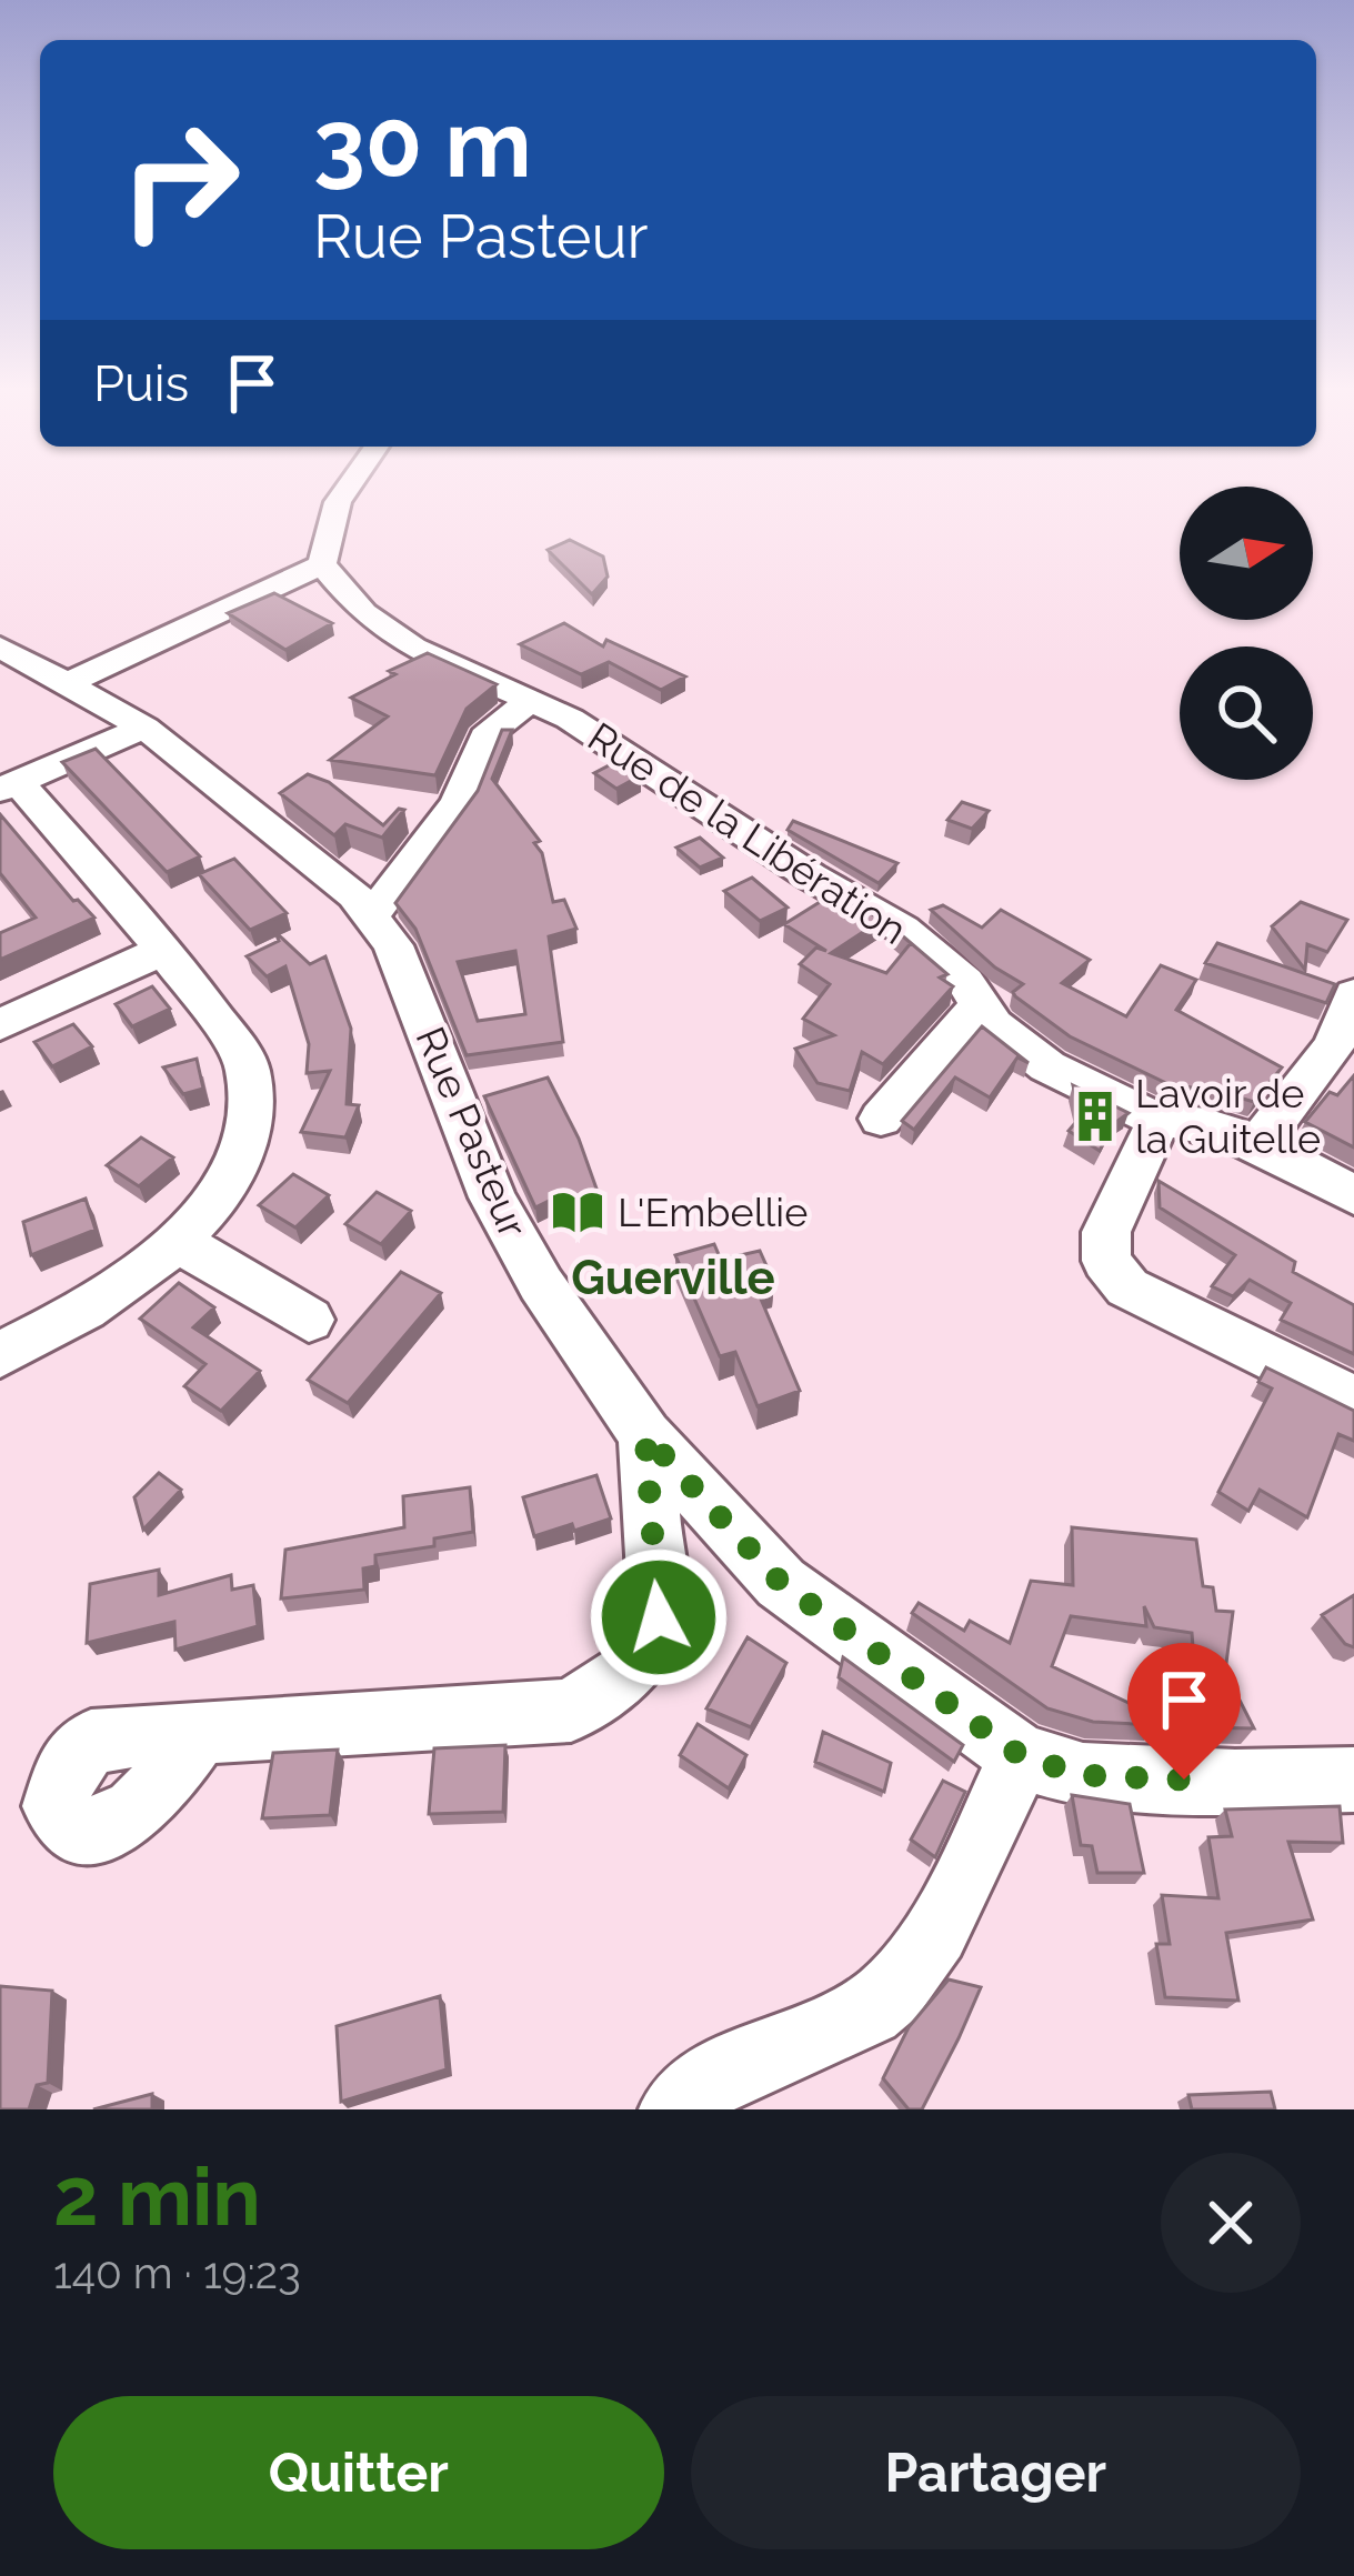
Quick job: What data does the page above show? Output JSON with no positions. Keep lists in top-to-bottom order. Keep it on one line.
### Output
{"streets":{"street":["Rue de la Libération","Rue Pasteur"]},"districts":["Guerville"],"places":{"building":["Lavoir de la Guitelle"],"library":["L'Embellie"]},"north":"right","page":{"turn":["30 m","Rue Pasteur"],"then":"Puis","heading":["2 min","140 m · 19:23"],"buttons":["Quitter","Partager"]}}
